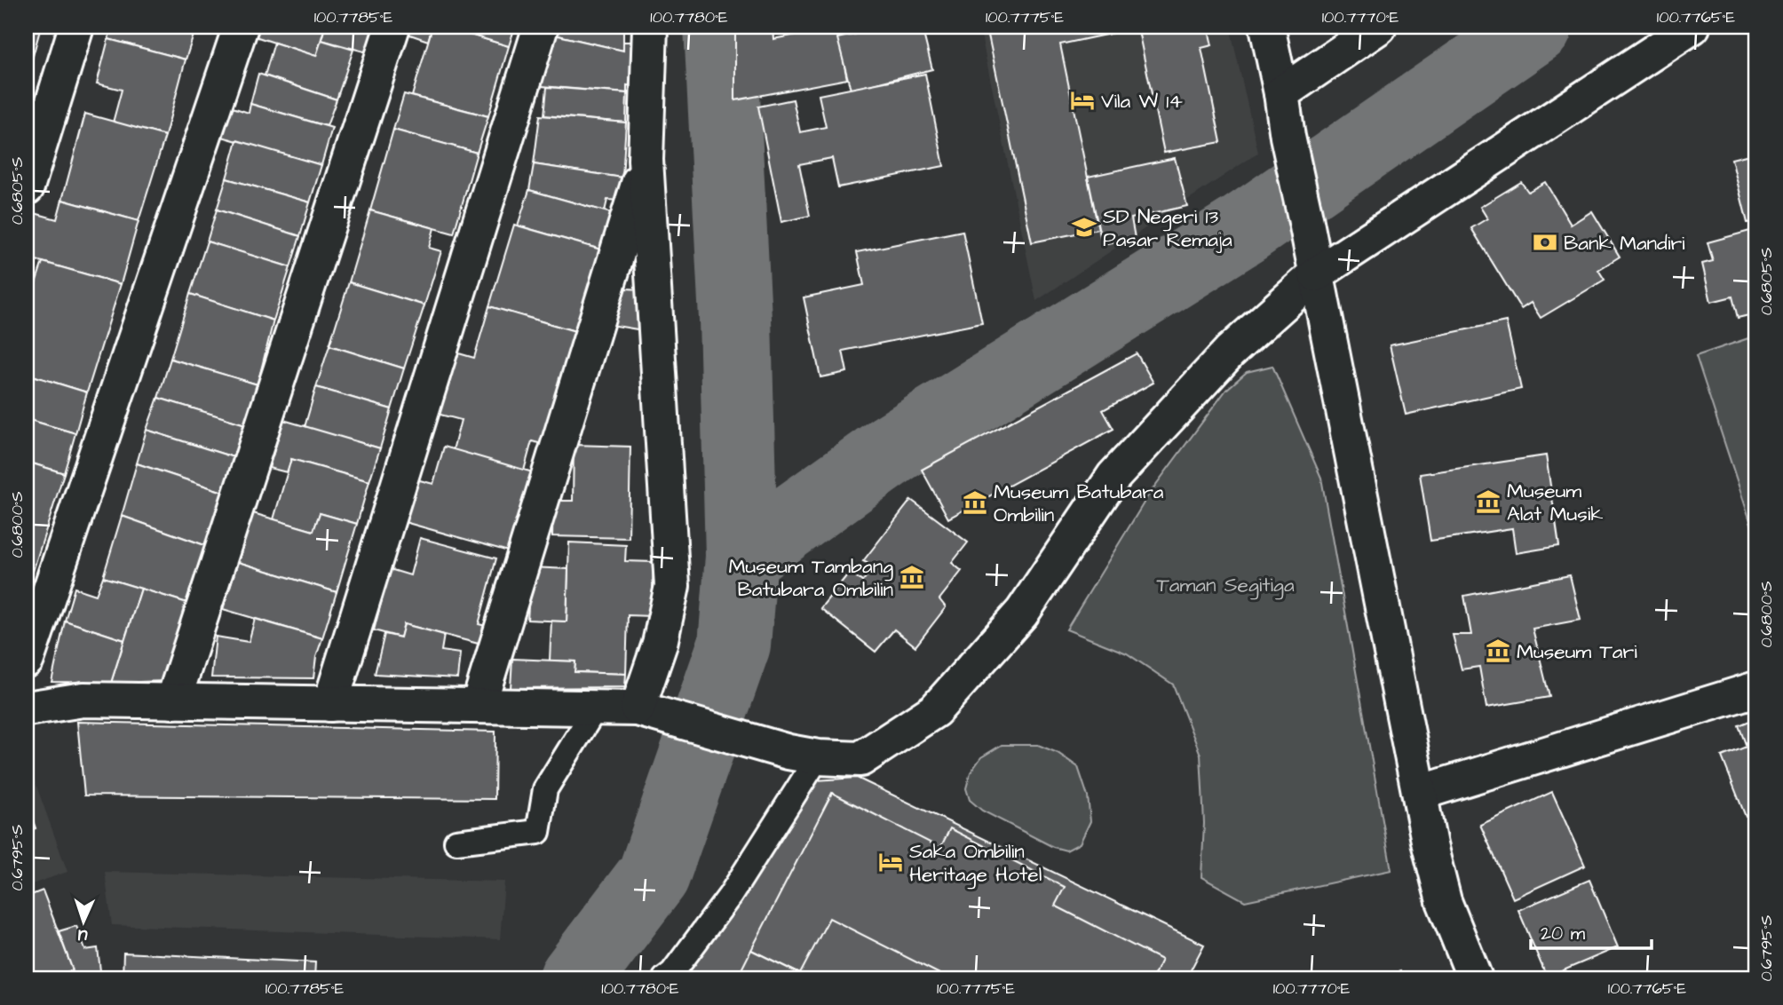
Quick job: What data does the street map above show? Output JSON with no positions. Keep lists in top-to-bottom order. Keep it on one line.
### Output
{"parks":["Taman Segitiga"],"places":{"hotel":["Vila W 14","Saka Ombilin Heritage Hotel"],"school or university":["SD Negeri 13 Pasar Remaja"],"bank":["Bank Mandiri"],"museum":["Museum Alat Musik","Museum Batubara Ombilin","Museum Tambang Batubara Ombilin","Museum Tari"]},"scale_bar":"20 m","north":"bottom","coordinates":["100.7785°E","100.7780°E","100.7775°E","100.7770°E","100.7765°E","0.6805°S","0.6800°S","0.6795°S"]}
